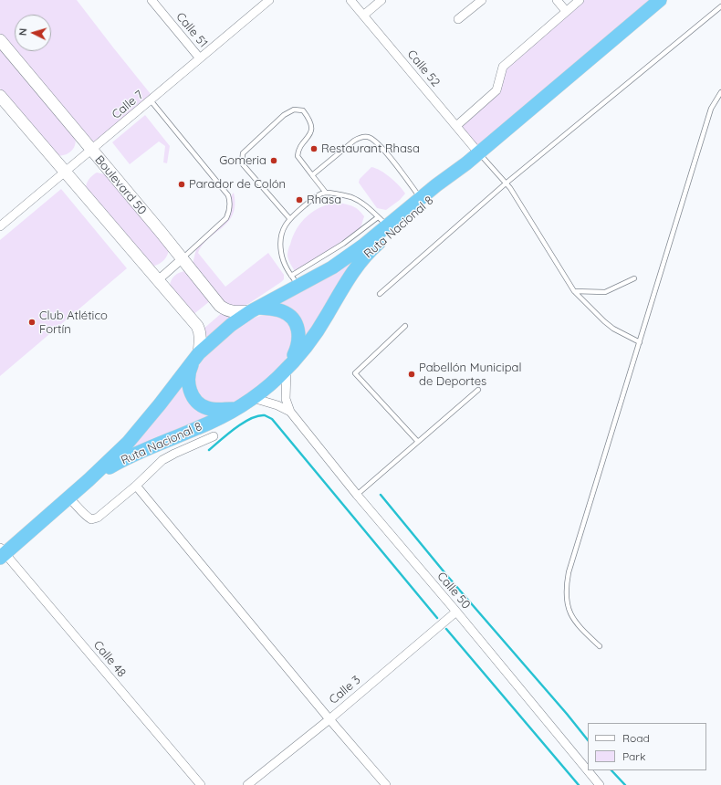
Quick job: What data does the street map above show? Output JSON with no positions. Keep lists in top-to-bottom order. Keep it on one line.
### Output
{"streets":{"highway":["Ruta Nacional 8"],"main road":["Boulevard 50"],"street":["Calle 51","Calle 52","Calle 7","Calle 50","Calle 48","Calle 3"]},"crossings":[["Calle 51","Calle 7"],["Calle 52","Ruta Nacional 8"],["Calle 7","Boulevard 50"],["Boulevard 50","Ruta Nacional 8"],["Boulevard 50","Calle 50"],["Ruta Nacional 8","Calle 50"],["Ruta Nacional 8","Calle 48"],["Calle 50","Calle 3"]],"places":["Restaurant Rhasa","Gomeria","Parador de Colón","Rhasa","Club Atlético Fortín","Pabellón Municipal de Deportes"],"legend":["Road","Park"],"north":"left"}
